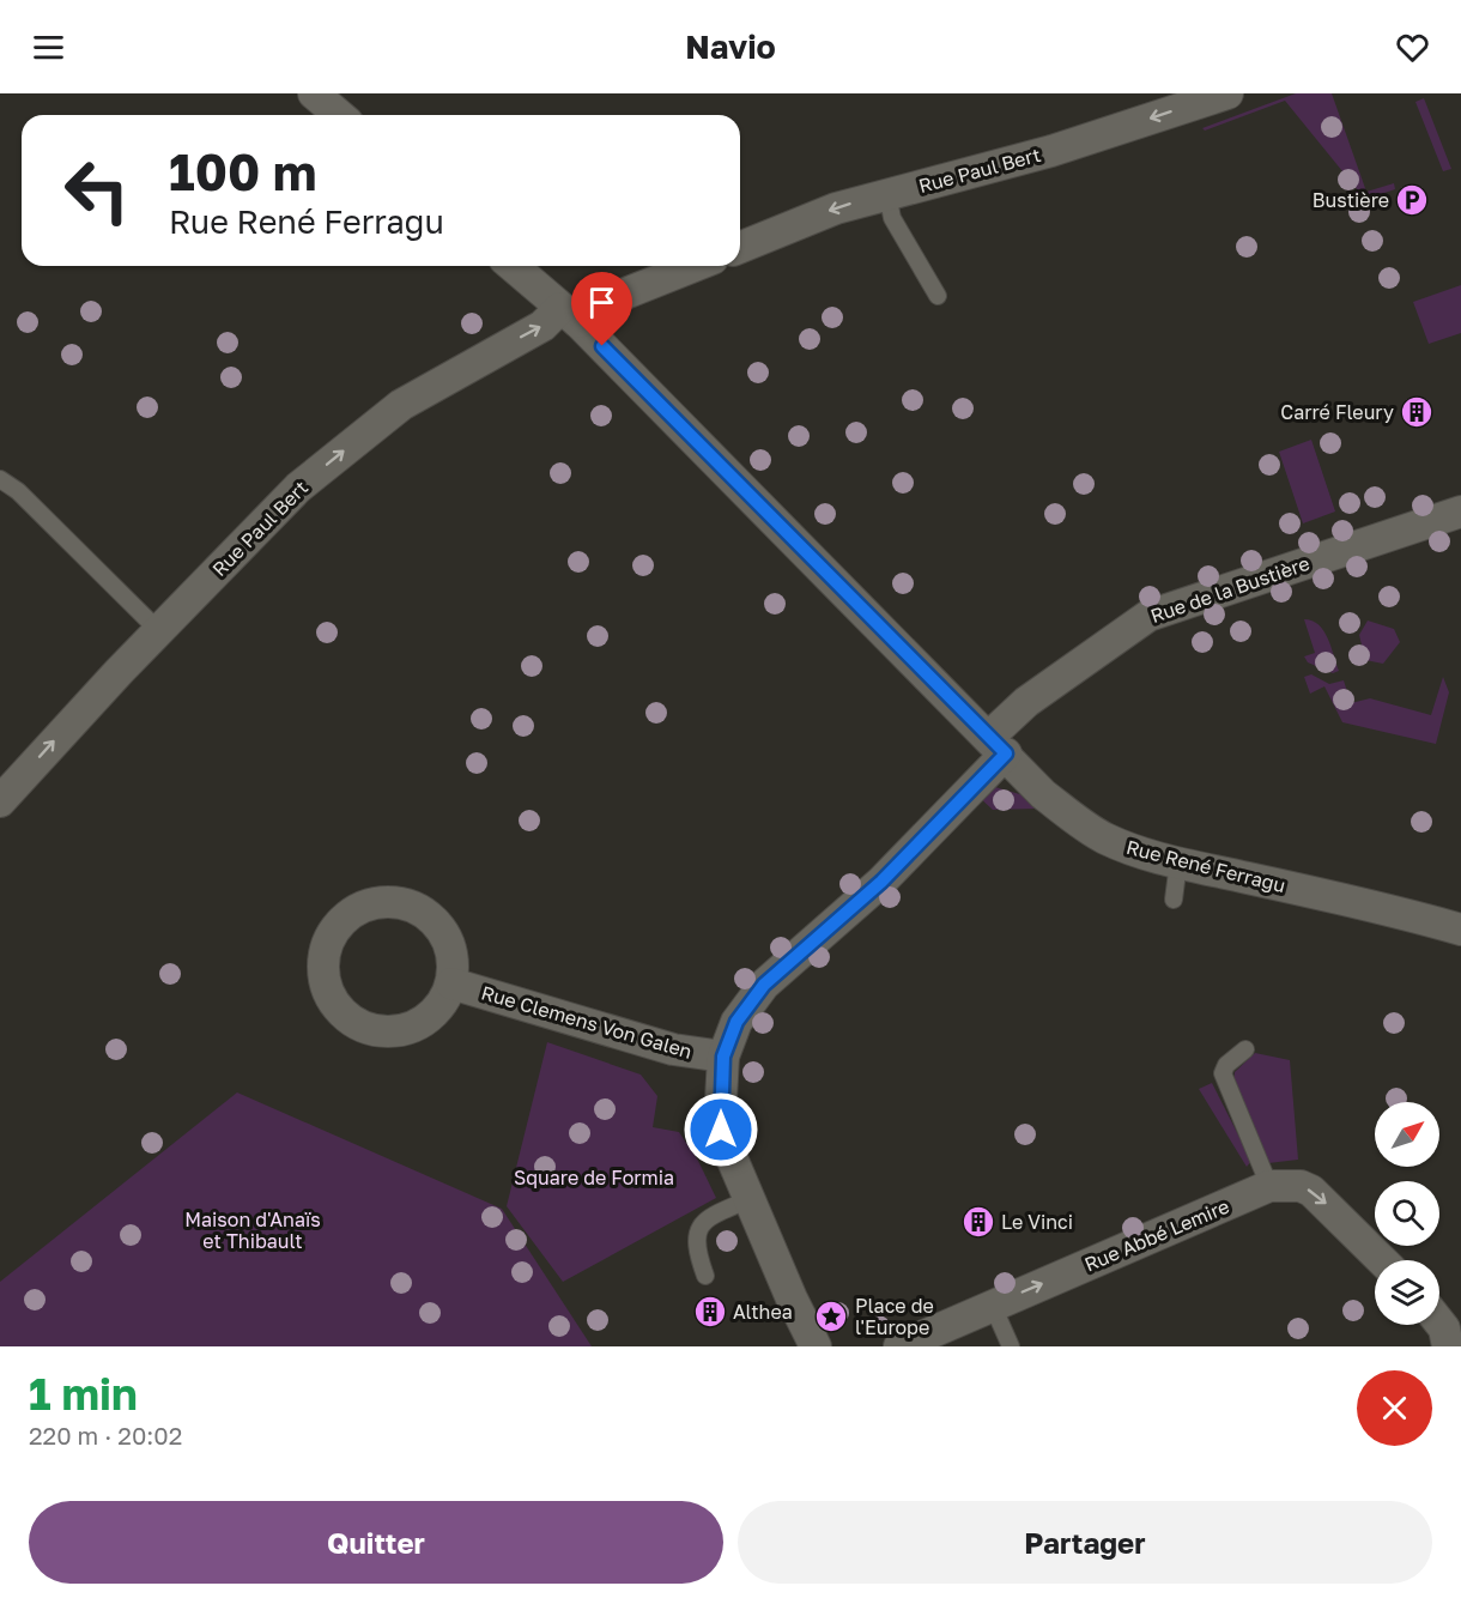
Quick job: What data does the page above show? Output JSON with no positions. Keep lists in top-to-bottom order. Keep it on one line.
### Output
{"streets":{"street":["Rue Paul Bert","Rue de la Bustière","Rue René Ferragu","Rue Clemens Von Galen","Rue Abbé Lemire"]},"crossings":[["Rue Paul Bert","Rue René Ferragu"],["Rue de la Bustière","Rue René Ferragu"],["Rue de la Bustière","Rue Clemens Von Galen"]],"one_way":["Rue Abbé Lemire"],"parks":["Square de Formia","Maison d'Anaïs et Thibault"],"places":{"parking":["Bustière"],"building":["Carré Fleury","Le Vinci","Althea"],"place":["Place de l'Europe"]},"north":"top right","page":{"header":"Navio","turn":["100 m","Rue René Ferragu"],"heading":["1 min","220 m · 20:02"],"buttons":["Quitter","Partager"]}}
